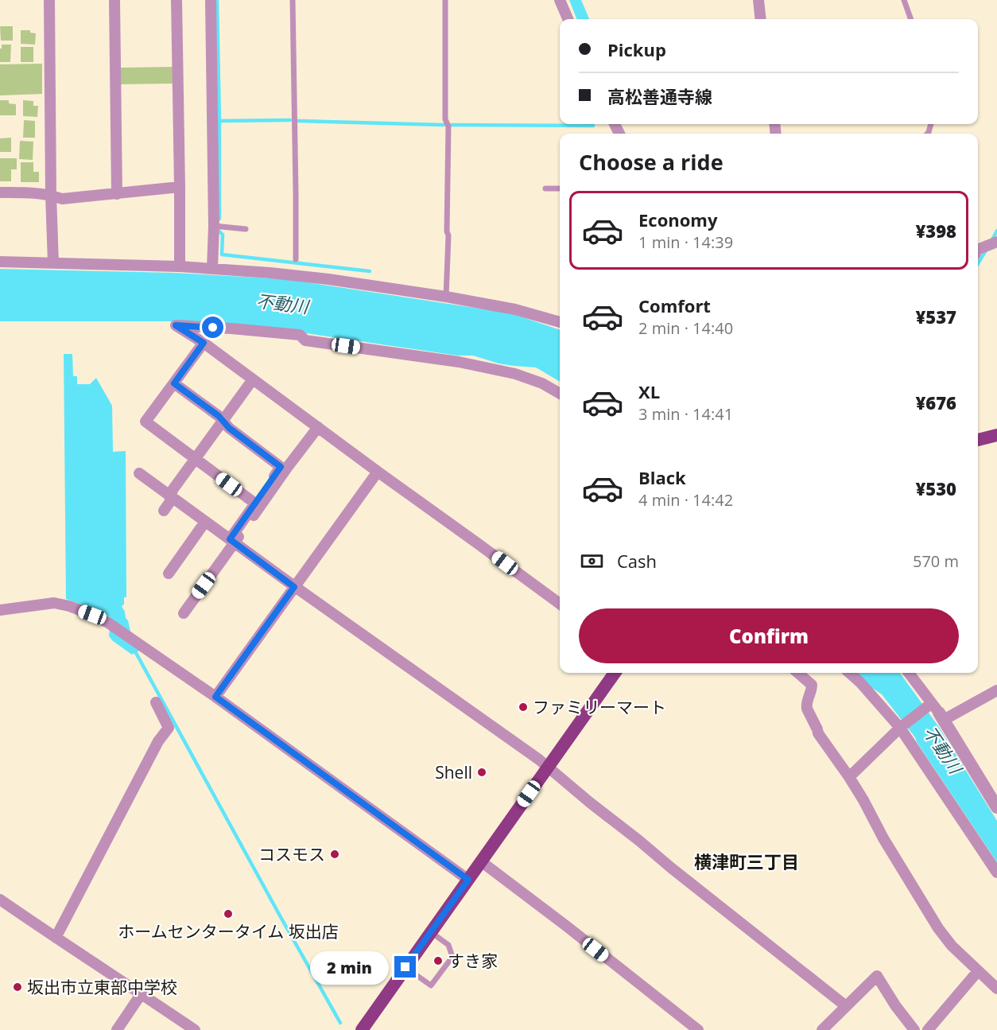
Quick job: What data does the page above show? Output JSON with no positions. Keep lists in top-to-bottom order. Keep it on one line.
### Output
{"districts":["横津町三丁目"],"water":["不動川"],"places":["ファミリーマート","Shell","コスモス","ホームセンタータイム 坂出店","すき家","坂出市立東部中学校"],"page":{"banner":["Pickup","高松善通寺線"],"heading":"Choose a ride","list":[{"name":"Economy","note":"1 min · 14:39","value":"¥398"},{"name":"Comfort","note":"2 min · 14:40","value":"¥537"},{"name":"XL","note":"3 min · 14:41","value":"¥676"},{"name":"Black","note":"4 min · 14:42","value":"¥530"}],"pay":["Cash","570 m"],"buttons":"Confirm","bubble":"2 min"}}
